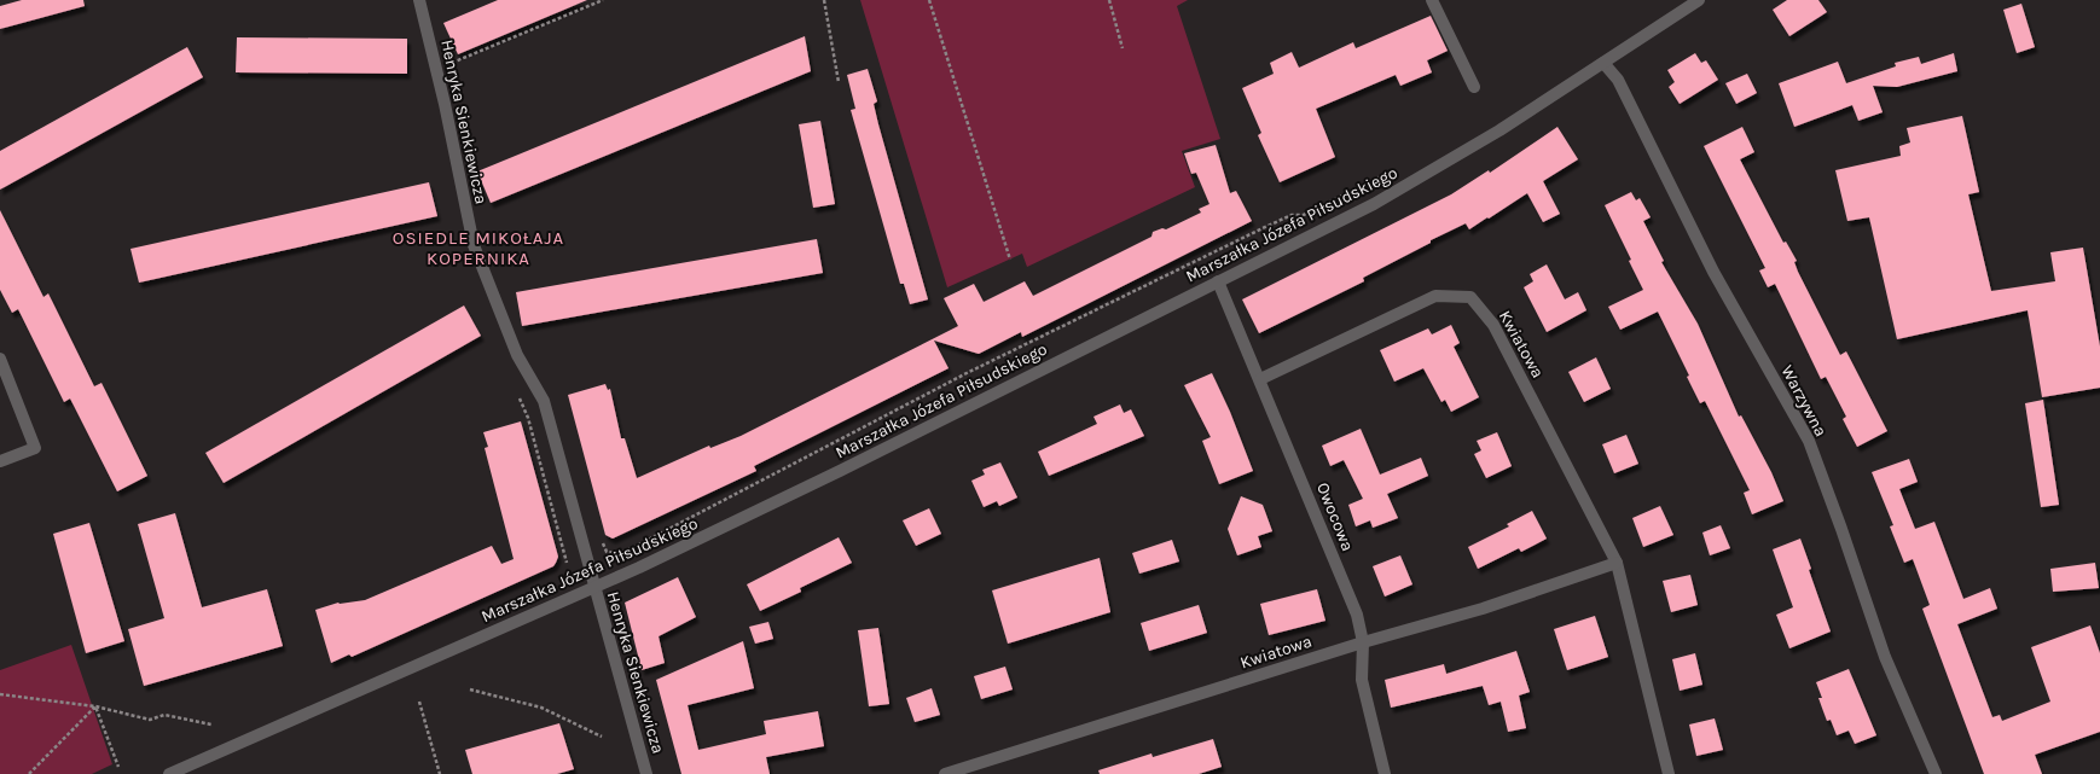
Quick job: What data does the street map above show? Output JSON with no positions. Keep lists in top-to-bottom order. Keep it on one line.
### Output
{"streets":{"street":["Henryka Sienkiewicza","Marszałka Józefa Piłsudskiego","Kwiatowa","Warzywna","Owocowa"]},"crossings":[["Henryka Sienkiewicza","Marszałka Józefa Piłsudskiego"],["Marszałka Józefa Piłsudskiego","Warzywna"],["Marszałka Józefa Piłsudskiego","Owocowa"],["Kwiatowa","Owocowa"]],"districts":["OSIEDLE MIKOŁAJA KOPERNIKA"]}
